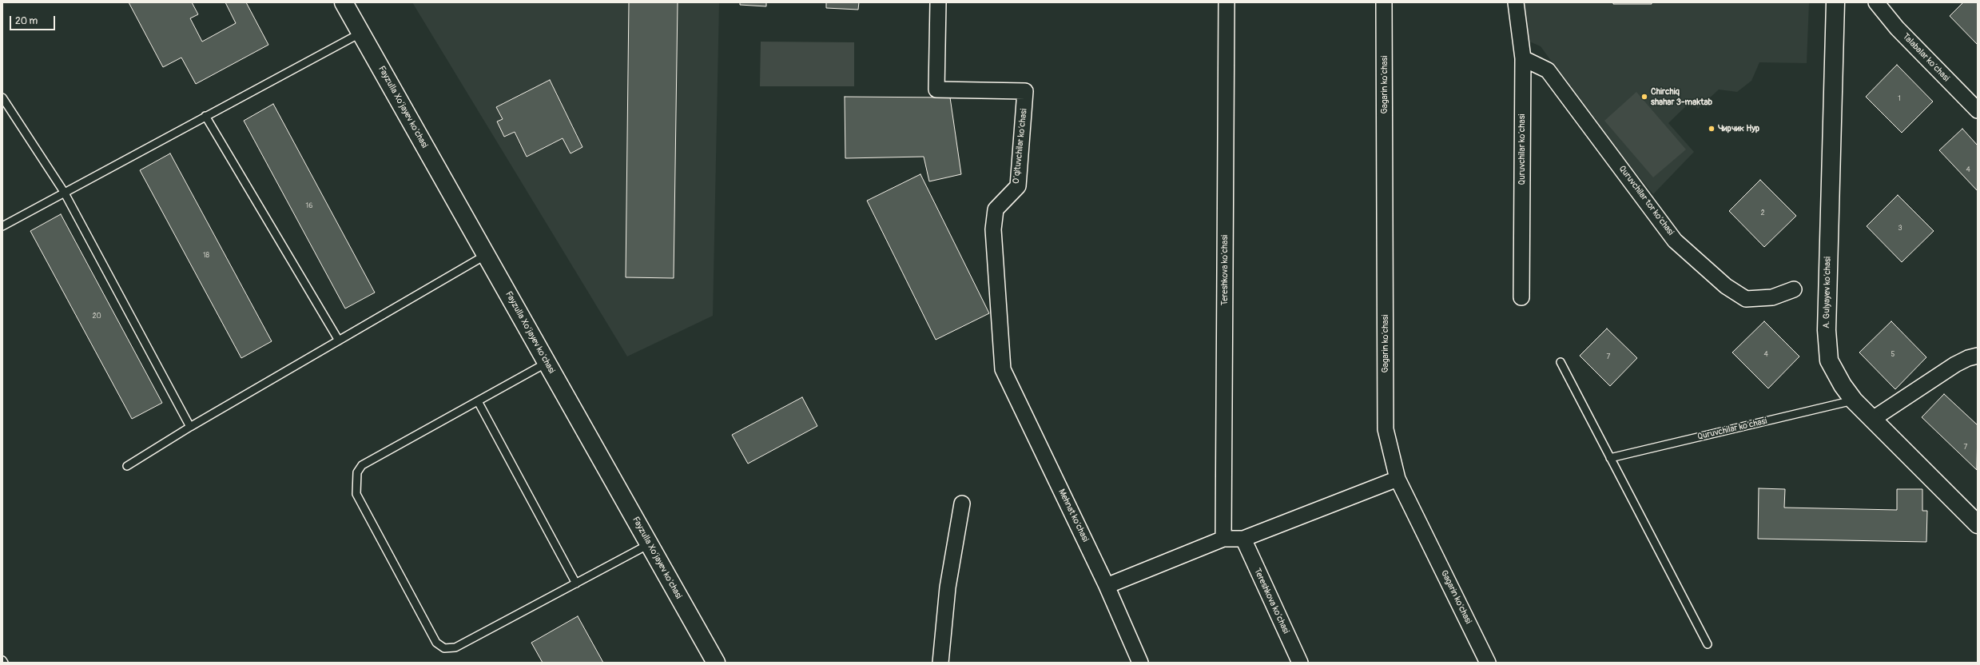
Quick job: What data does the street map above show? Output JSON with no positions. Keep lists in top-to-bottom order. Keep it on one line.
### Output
{"streets":{"main road":["Fayzulla Xo‘jayev ko‘chasi","A. Gulyayev ko‘chasi"],"street":["Talabalar ko‘chasi","Gagarin ko‘chasi","O‘qituvchilar ko‘chasi","Quruvchilar ko‘chasi","Quruvchilar tor ko‘chasi","Tereshkova ko‘chasi","Mehnat ko‘chasi"]},"crossings":[["O‘qituvchilar ko‘chasi","Mehnat ko‘chasi"],["Quruvchilar ko‘chasi","Quruvchilar tor ko‘chasi"],["Quruvchilar ko‘chasi","A. Gulyayev ko‘chasi"]],"places":["Chirchiq shahar 3-maktab","Чирчик Нур"],"house_numbers":["1","4","16","2","3","18","20","4","5","7","7"],"scale_bar":"20 m"}
